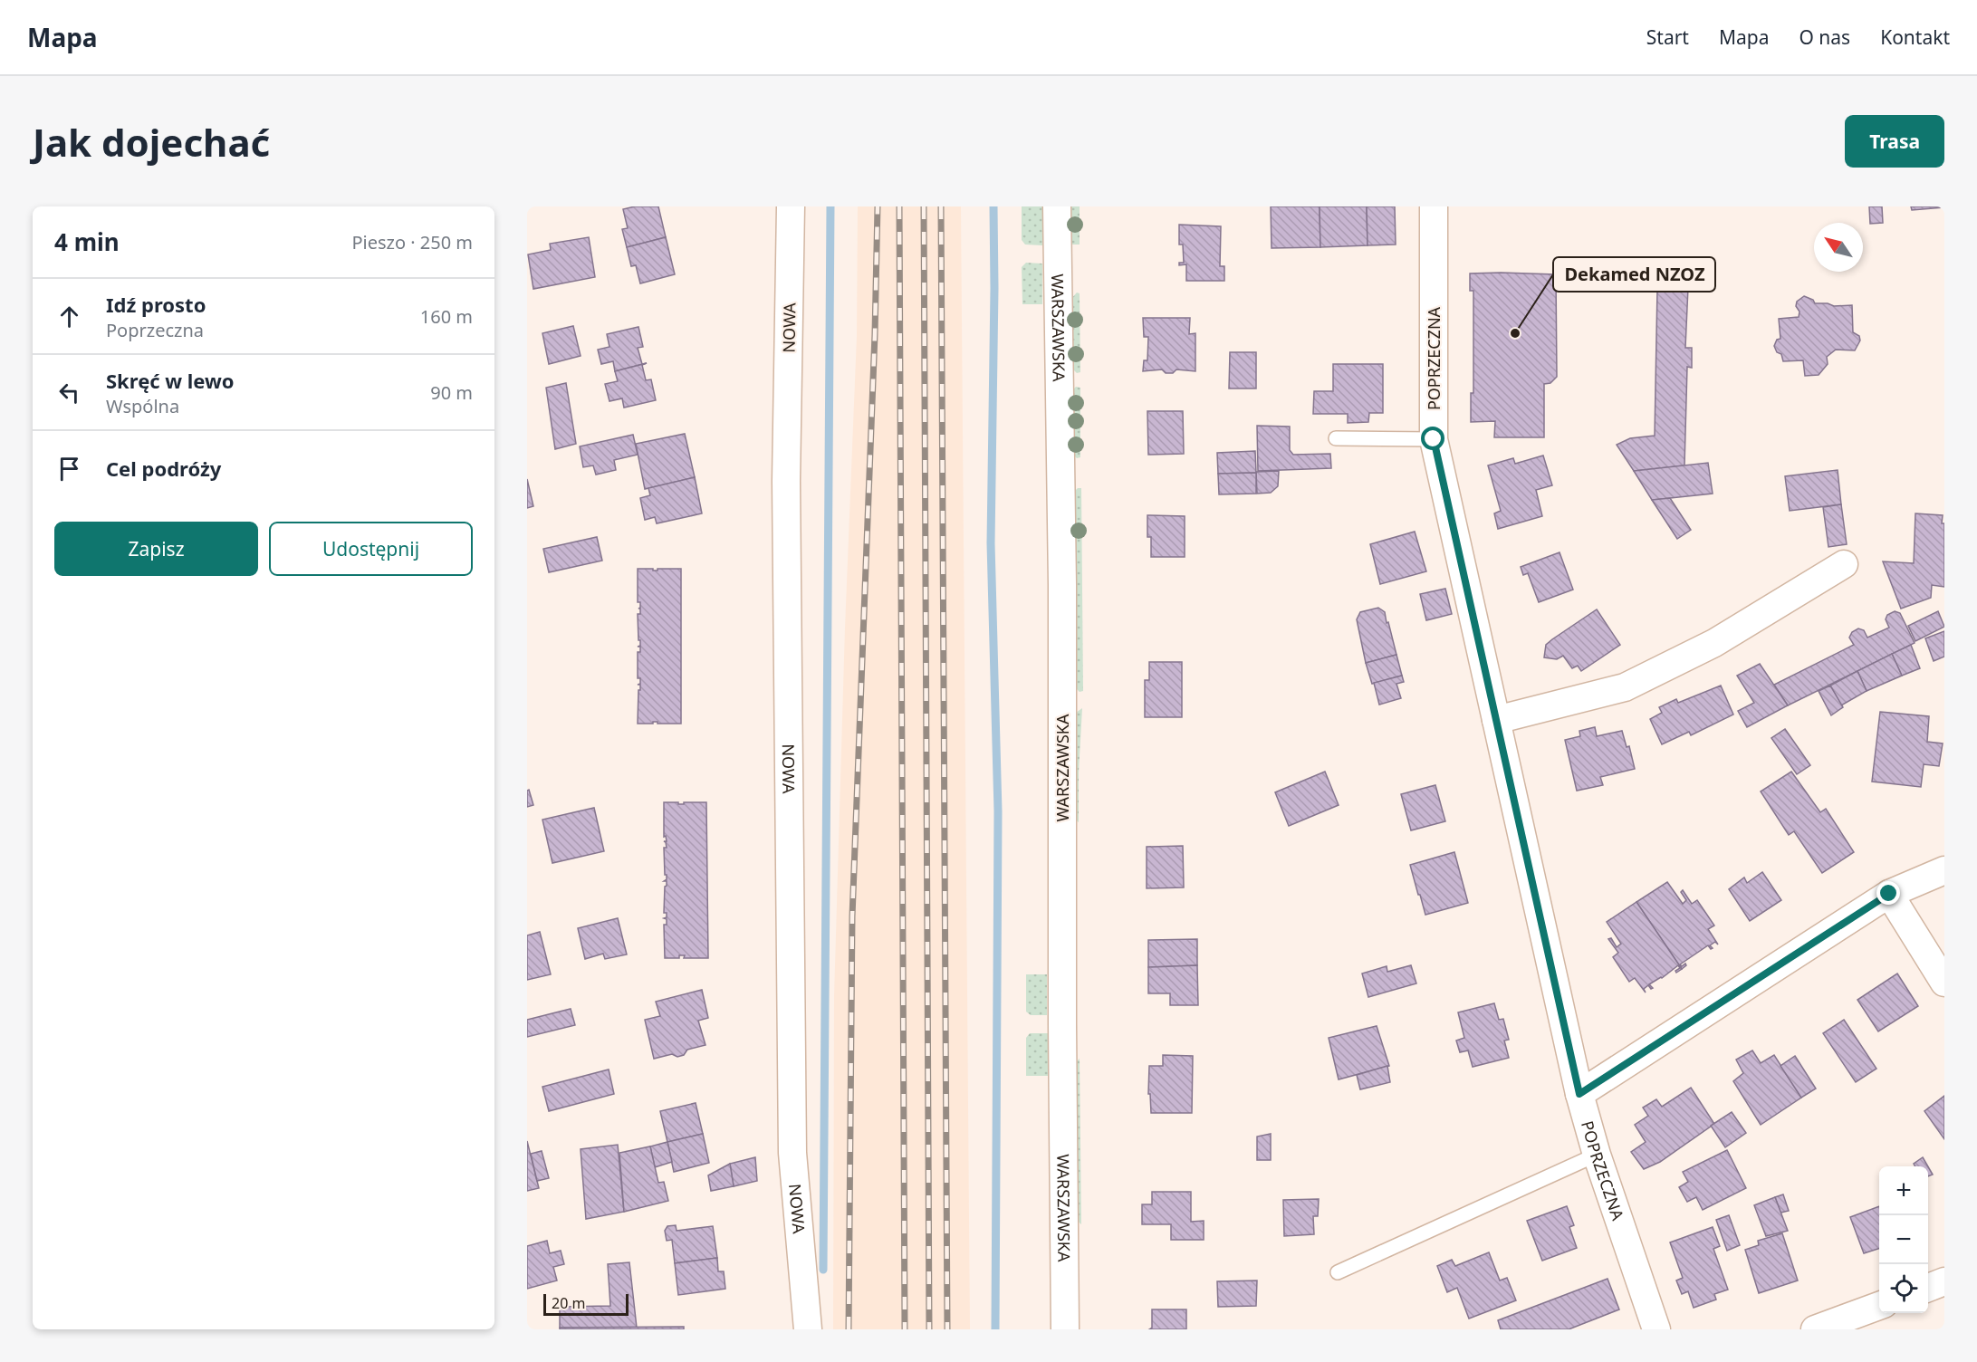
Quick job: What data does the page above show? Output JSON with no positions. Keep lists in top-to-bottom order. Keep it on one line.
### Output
{"streets":{"street":["NOWA","WARSZAWSKA","POPRZECZNA"]},"places":["Dekamed NZOZ"],"scale_bar":"20 m","north":"top left","page":{"header":"Mapa","nav":["Start","Mapa","O nas","Kontakt"],"buttons":["Trasa",["Zapisz","Udostępnij"]],"title":"Jak dojechać","heading":["4 min","Pieszo · 250 m"],"list":[["Idź prosto","Poprzeczna","160 m"],["Skręć w lewo","Wspólna","90 m"],"Cel podróży"],"map_buttons":["+","−"],"scale":"20 m"}}
